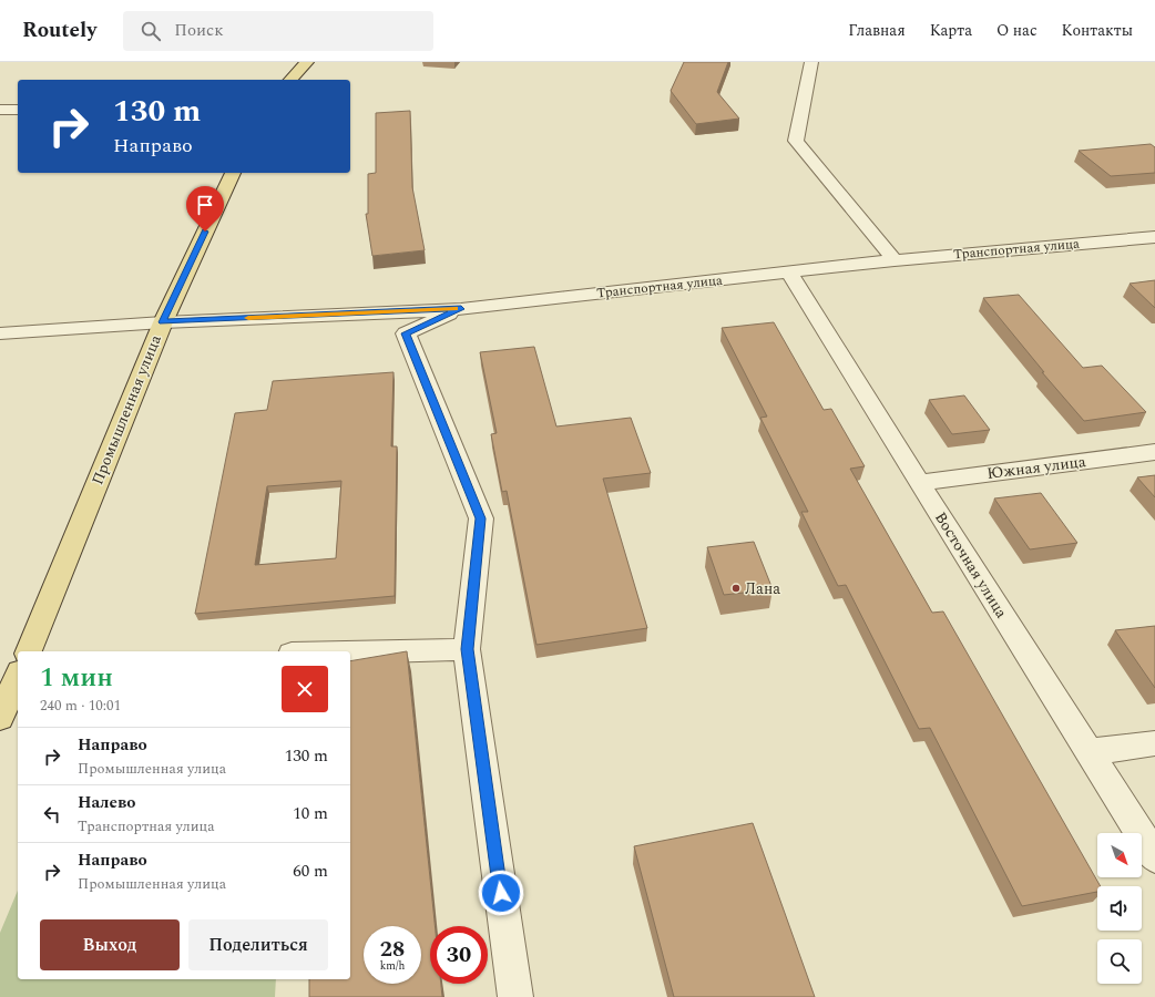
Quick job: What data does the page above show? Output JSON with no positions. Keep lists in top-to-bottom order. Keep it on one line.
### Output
{"streets":{"main road":["Промышленная улица"],"street":["Транспортная улица","Южная улица","Восточная улица"]},"crossings":[["Транспортная улица","Промышленная улица"],["Транспортная улица","Восточная улица"],["Южная улица","Восточная улица"]],"places":["Лана"],"north":"bottom right","page":{"header":"Routely","search":"Поиск","nav":["Главная","Карта","О нас","Контакты"],"turn":["130 m","Направо"],"heading":["1 мин","240 m · 10:01"],"list":[{"name":"Направо","note":"Промышленная улица","value":"130 m"},{"name":"Налево","note":"Транспортная улица","value":"10 m"},{"name":"Направо","note":"Промышленная улица","value":"60 m"}],"buttons":["Выход","Поделиться"],"speed":"28 km/h","limit":"30"}}
